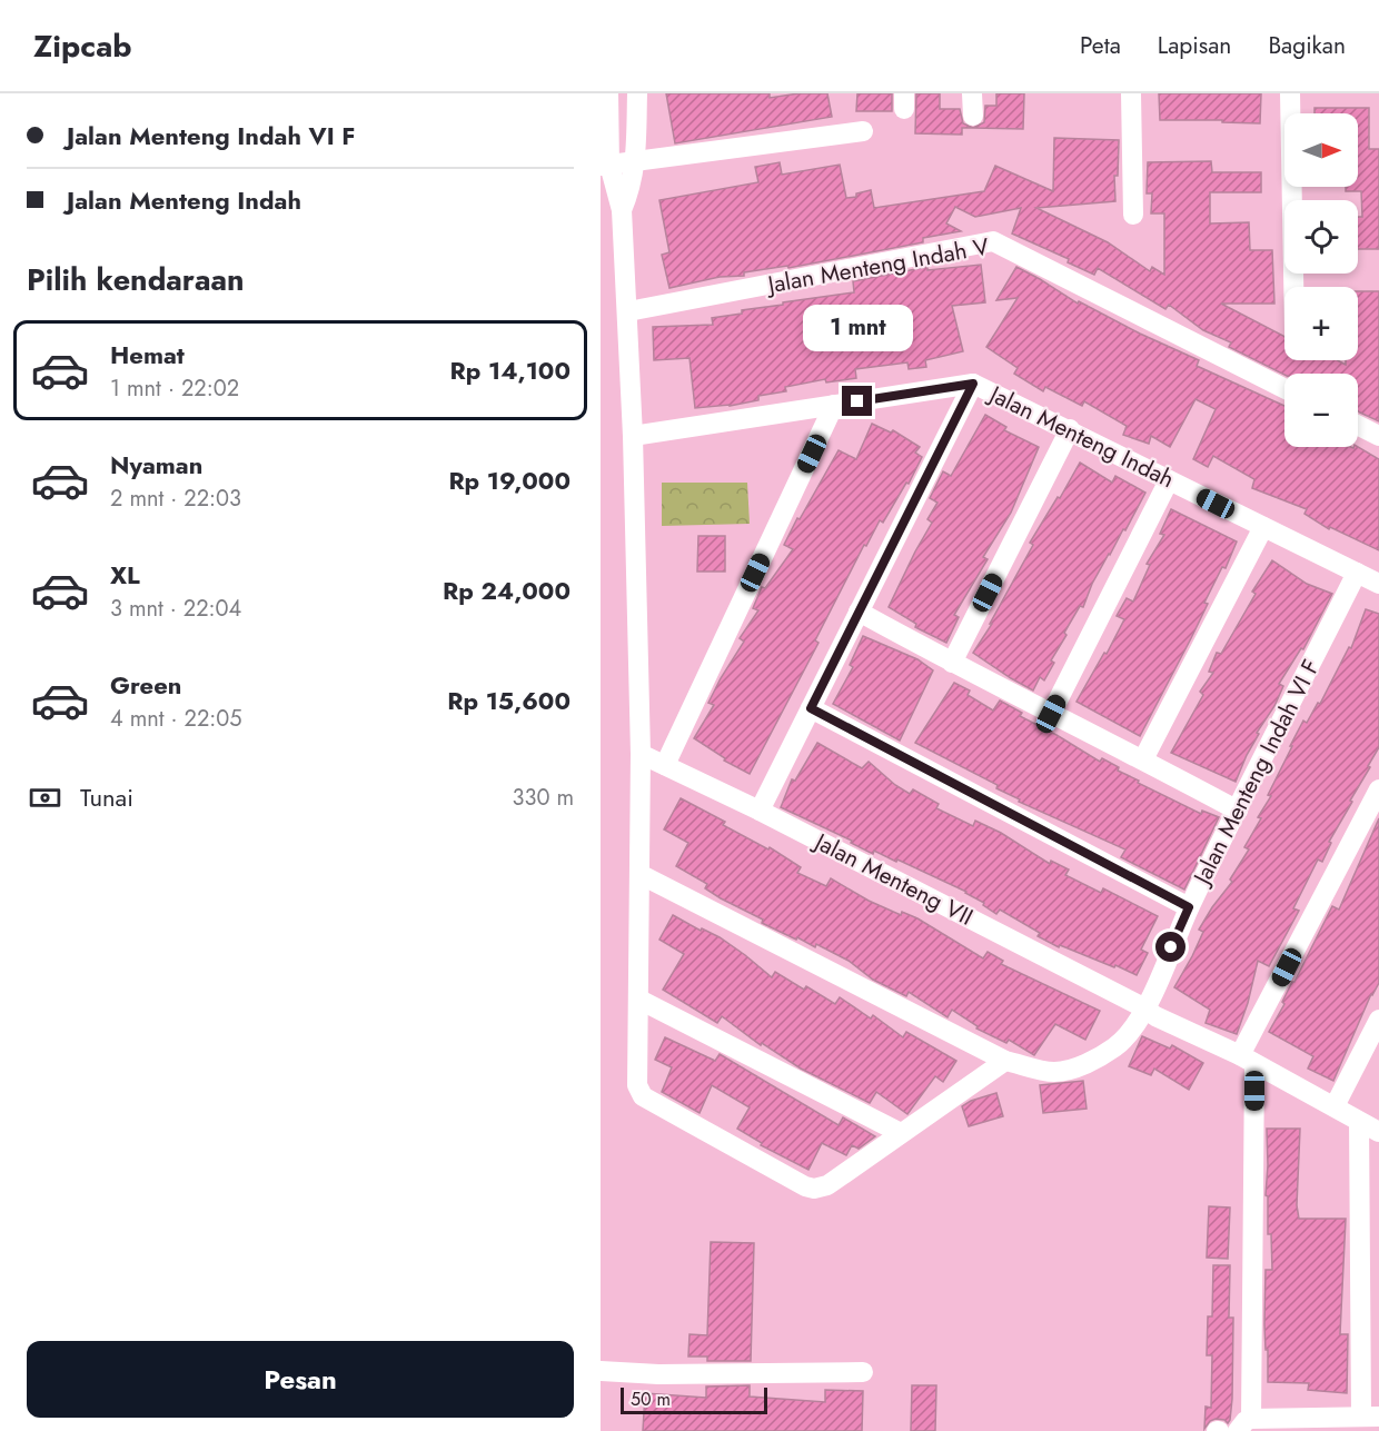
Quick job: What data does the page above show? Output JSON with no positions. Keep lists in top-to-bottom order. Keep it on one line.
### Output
{"streets":{"street":["Jalan Menteng Indah V","Jalan Menteng Indah","Jalan Menteng Indah VI F","Jalan Menteng VII"]},"crossings":[["Jalan Menteng Indah","Jalan Menteng Indah VI F"],["Jalan Menteng Indah VI F","Jalan Menteng VII"]],"scale_bar":"50 m","north":"right","page":{"header":"Zipcab","nav":["Peta","Lapisan","Bagikan"],"banner":["Jalan Menteng Indah VI F","Jalan Menteng Indah"],"map_buttons":["+","−"],"heading":"Pilih kendaraan","bubble":"1 mnt","list":[{"name":"Hemat","note":"1 mnt · 22:02","value":"Rp 14,100"},{"name":"Nyaman","note":"2 mnt · 22:03","value":"Rp 19,000"},{"name":"XL","note":"3 mnt · 22:04","value":"Rp 24,000"},{"name":"Green","note":"4 mnt · 22:05","value":"Rp 15,600"}],"pay":["Tunai","330 m"],"buttons":"Pesan","scale":"50 m"}}
